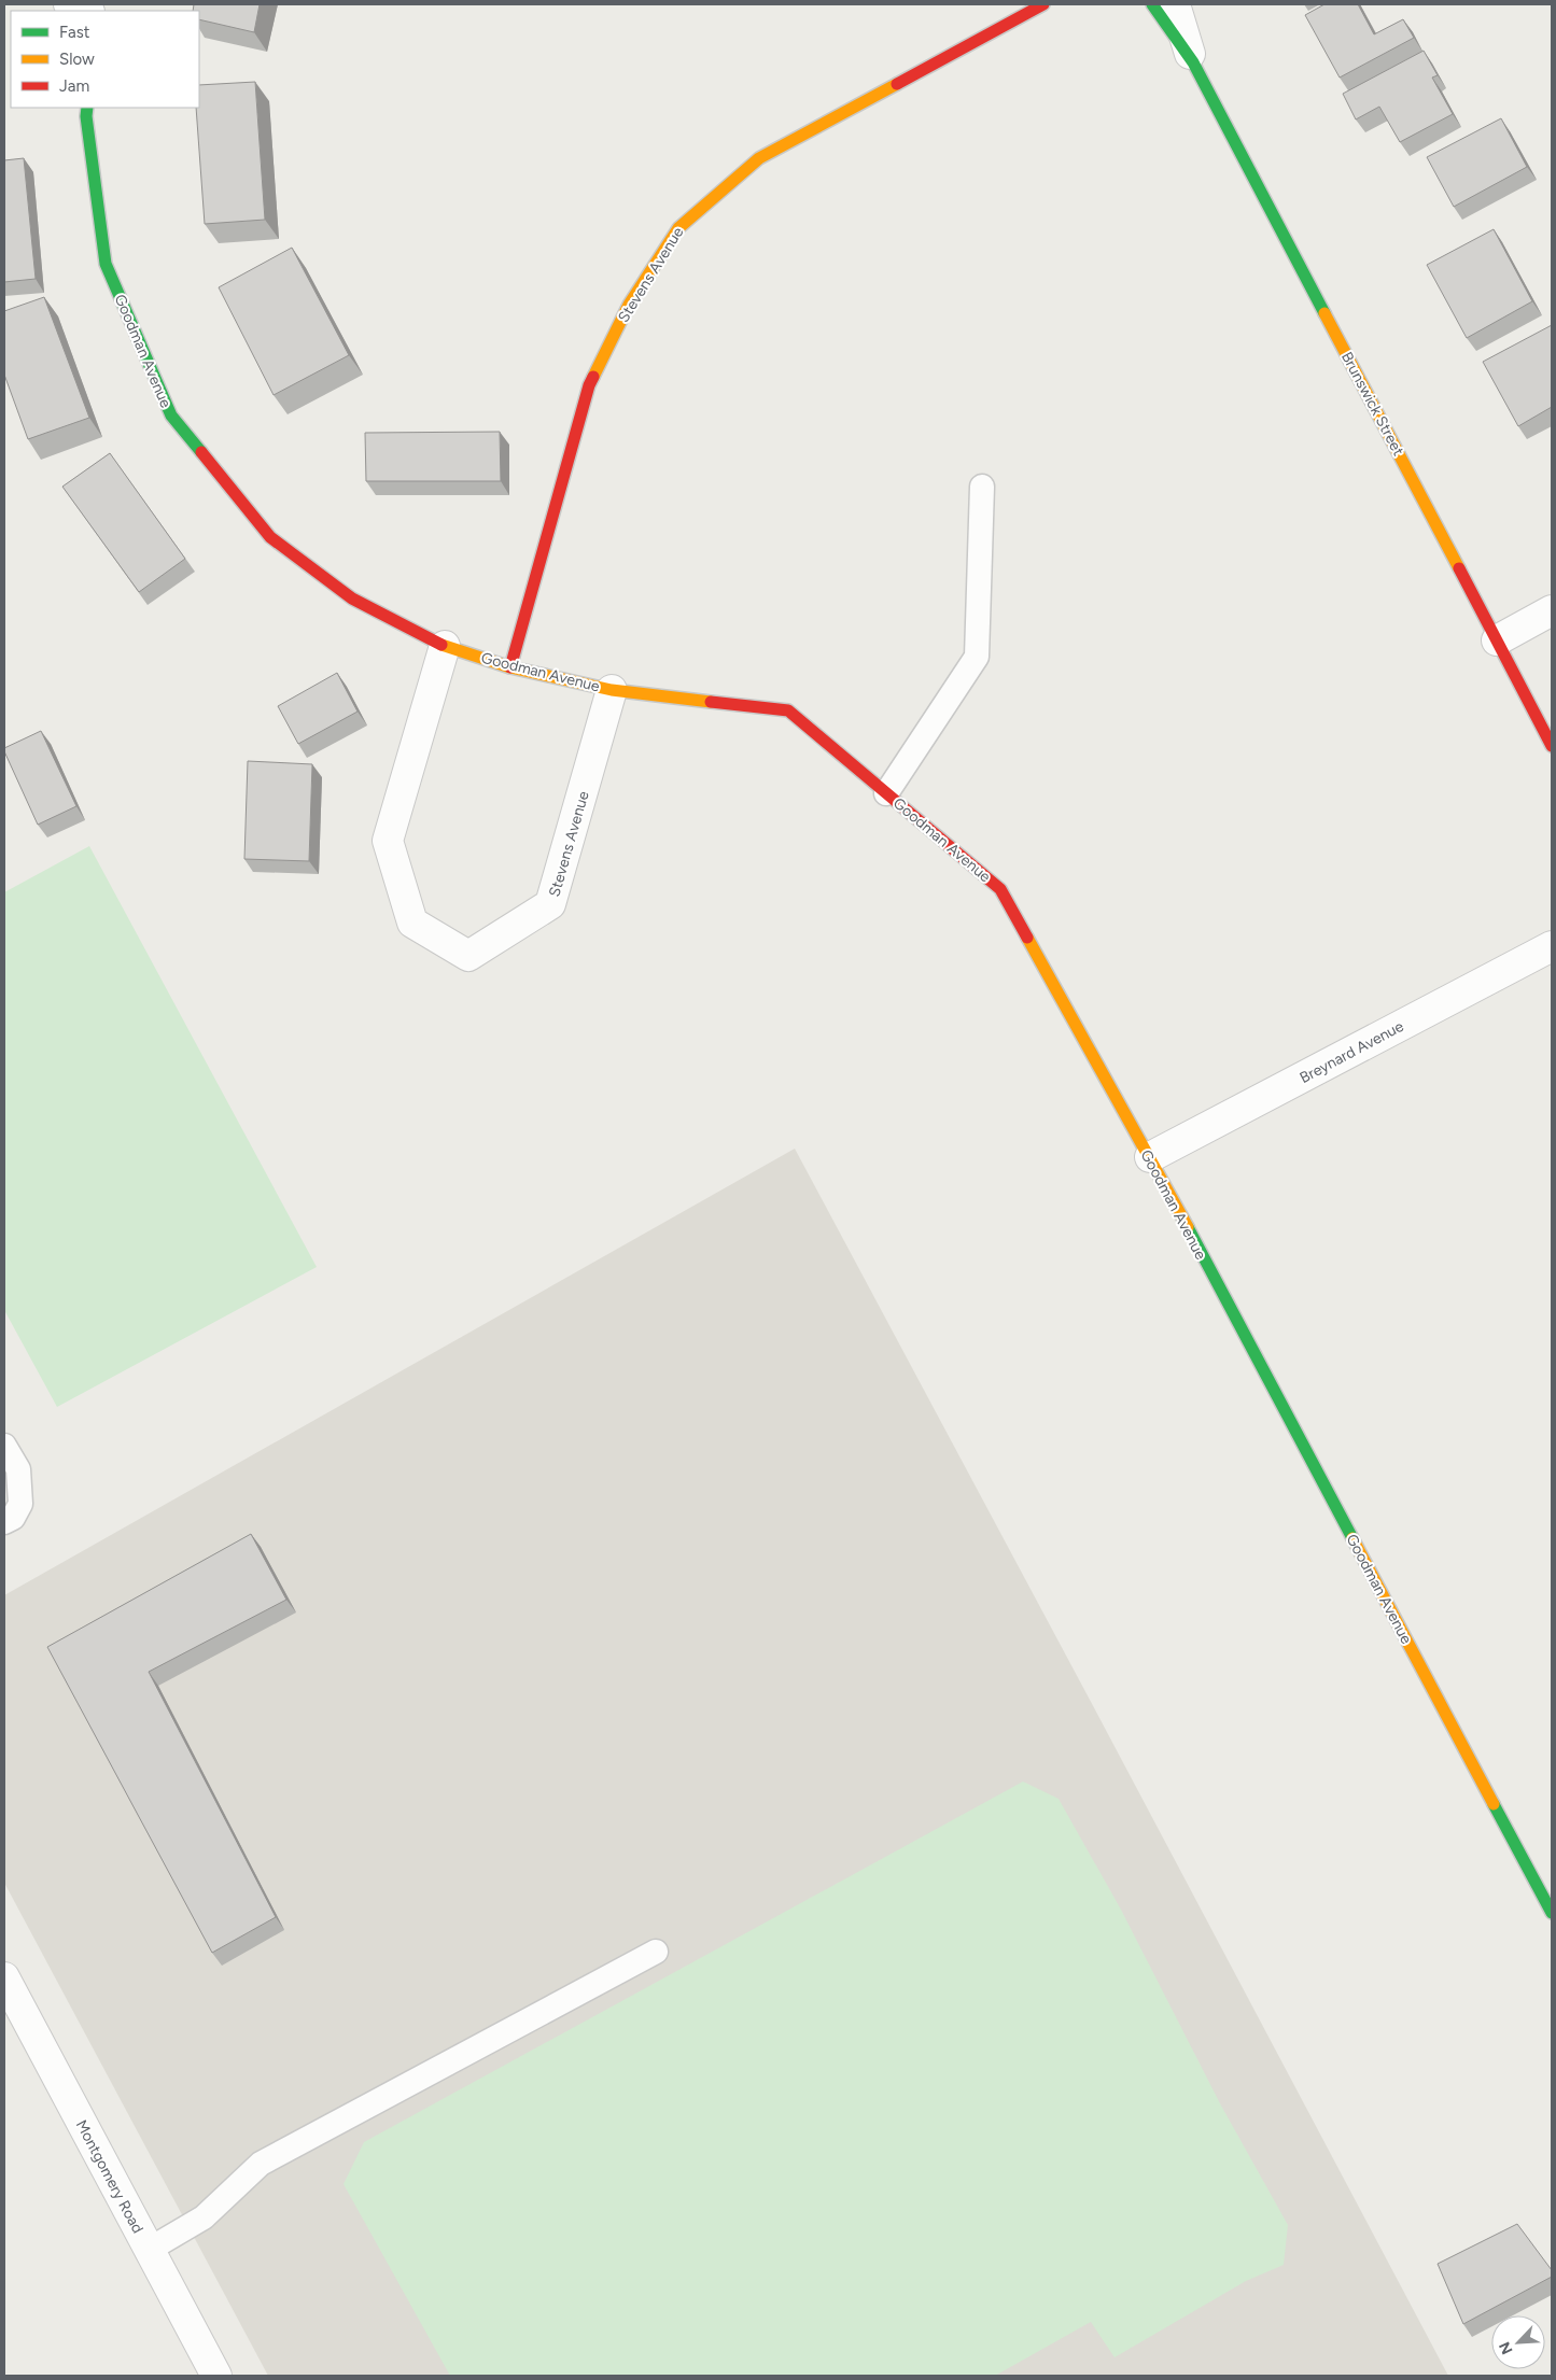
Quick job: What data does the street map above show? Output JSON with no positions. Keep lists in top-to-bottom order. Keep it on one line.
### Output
{"streets":{"street":["Stevens Avenue","Goodman Avenue","Brunswick Street","Breynard Avenue","Montgomery Road"]},"crossings":[["Stevens Avenue","Goodman Avenue"],["Goodman Avenue","Breynard Avenue"]],"legend":["Fast","Slow","Jam"],"north":"bottom left"}
